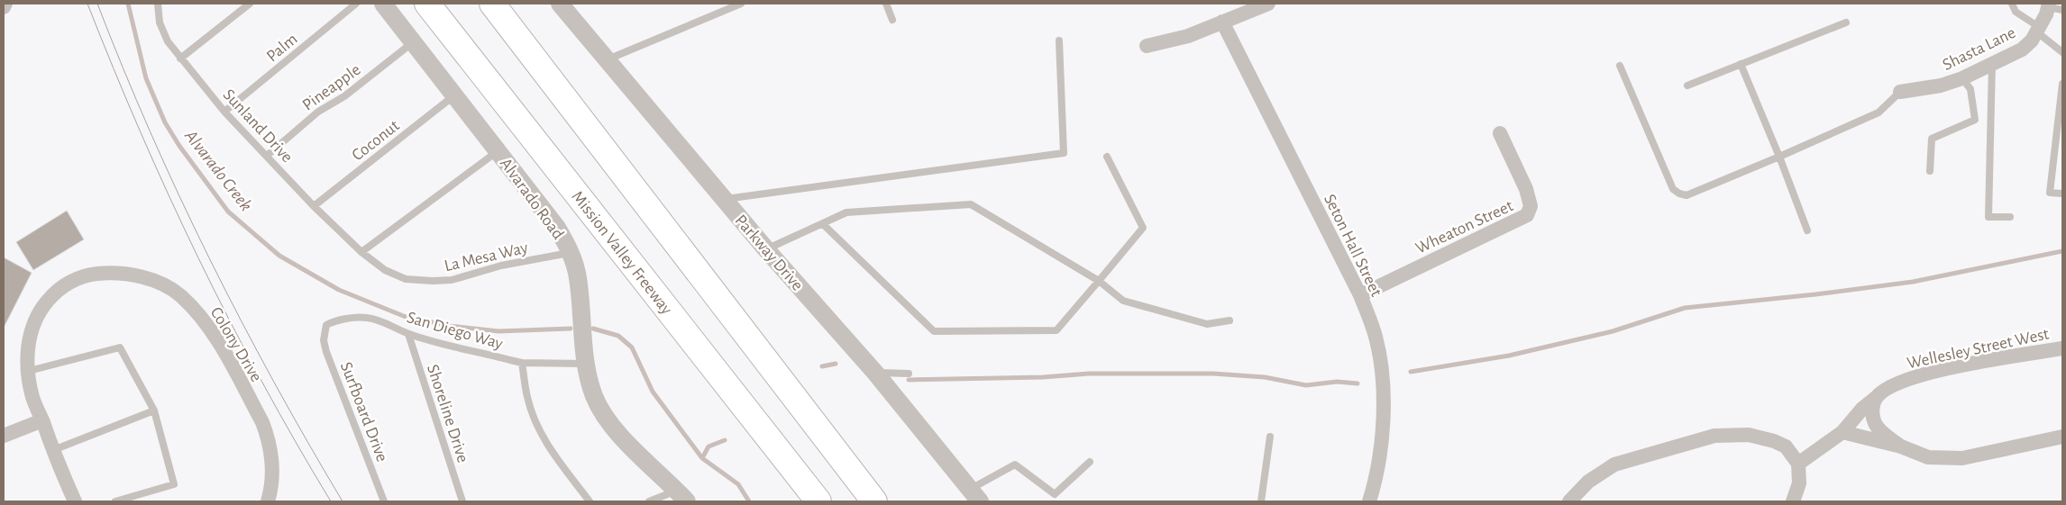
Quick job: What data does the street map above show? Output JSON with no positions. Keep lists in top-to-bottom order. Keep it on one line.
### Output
{"streets":{"highway":["Mission Valley Freeway"],"street":["Shasta Lane","Alvarado Road","Wheaton Street","Seton Hall Street","Parkway Drive","Colony Drive","Wellesley Street West"],"lane":["Palm","Pineapple","Sunland Drive","Coconut","La Mesa Way","San Diego Way","Surfboard Drive","Shoreline Drive"]},"crossings":[["Palm","Sunland Drive"],["Pineapple","Sunland Drive"],["Pineapple","Alvarado Road"],["Sunland Drive","Coconut"],["Sunland Drive","La Mesa Way"],["Coconut","Alvarado Road"],["Alvarado Road","La Mesa Way"],["Alvarado Road","San Diego Way"],["Wheaton Street","Seton Hall Street"],["San Diego Way","Surfboard Drive"],["San Diego Way","Shoreline Drive"]],"water":["Alvarado Creek"]}
